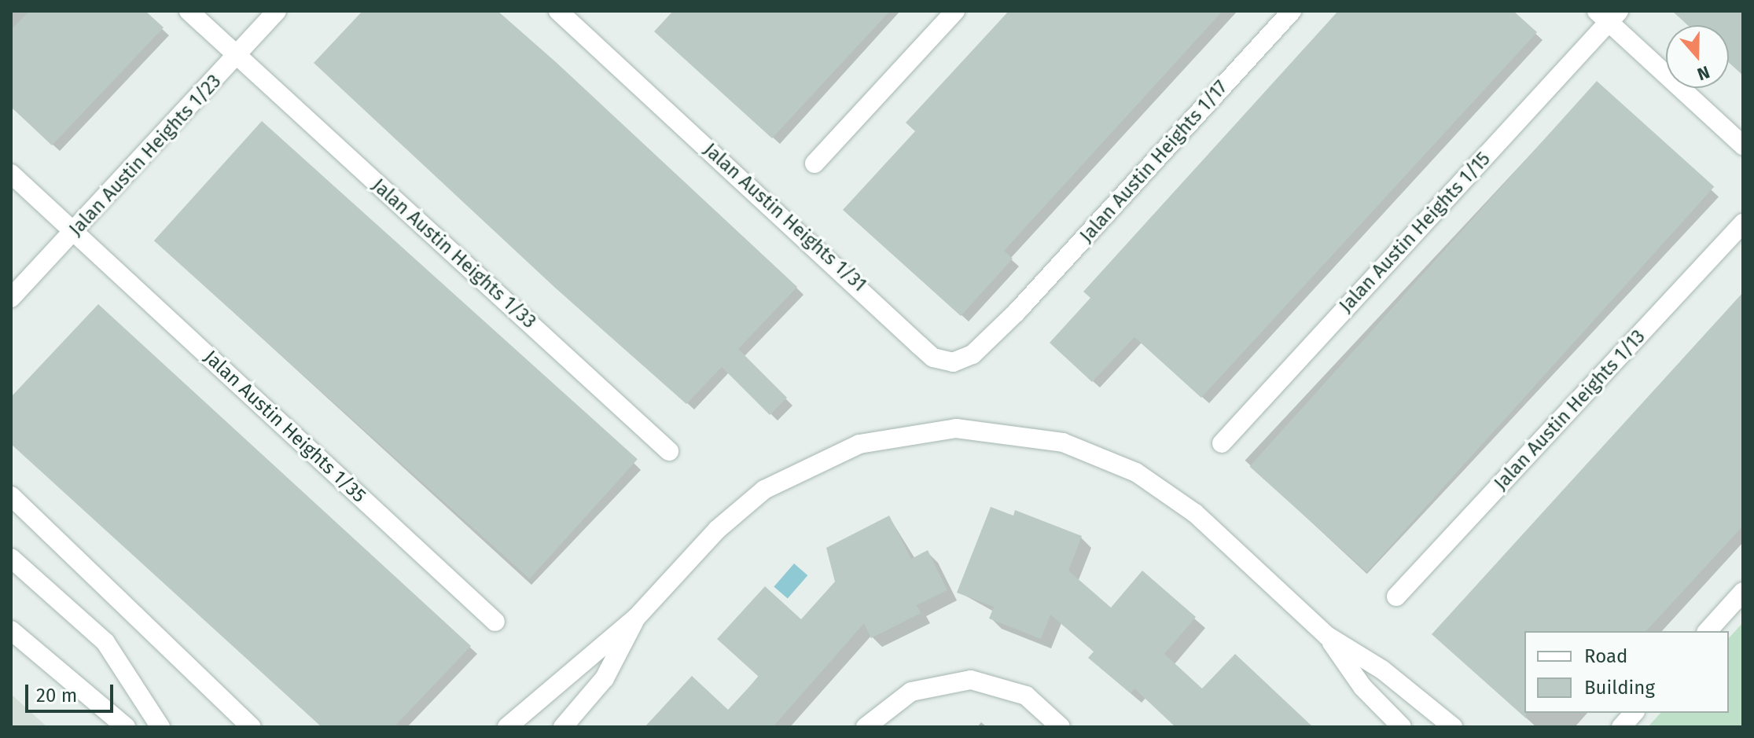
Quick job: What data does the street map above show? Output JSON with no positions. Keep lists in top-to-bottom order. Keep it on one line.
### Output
{"streets":{"street":["Jalan Austin Heights 1/23","Jalan Austin Heights 1/17","Jalan Austin Heights 1/31","Jalan Austin Heights 1/15","Jalan Austin Heights 1/33","Jalan Austin Heights 1/13","Jalan Austin Heights 1/35"]},"crossings":[["Jalan Austin Heights 1/23","Jalan Austin Heights 1/33"],["Jalan Austin Heights 1/23","Jalan Austin Heights 1/35"],["Jalan Austin Heights 1/17","Jalan Austin Heights 1/31"]],"legend":["Road","Building"],"scale_bar":"20 m","north":"bottom"}
